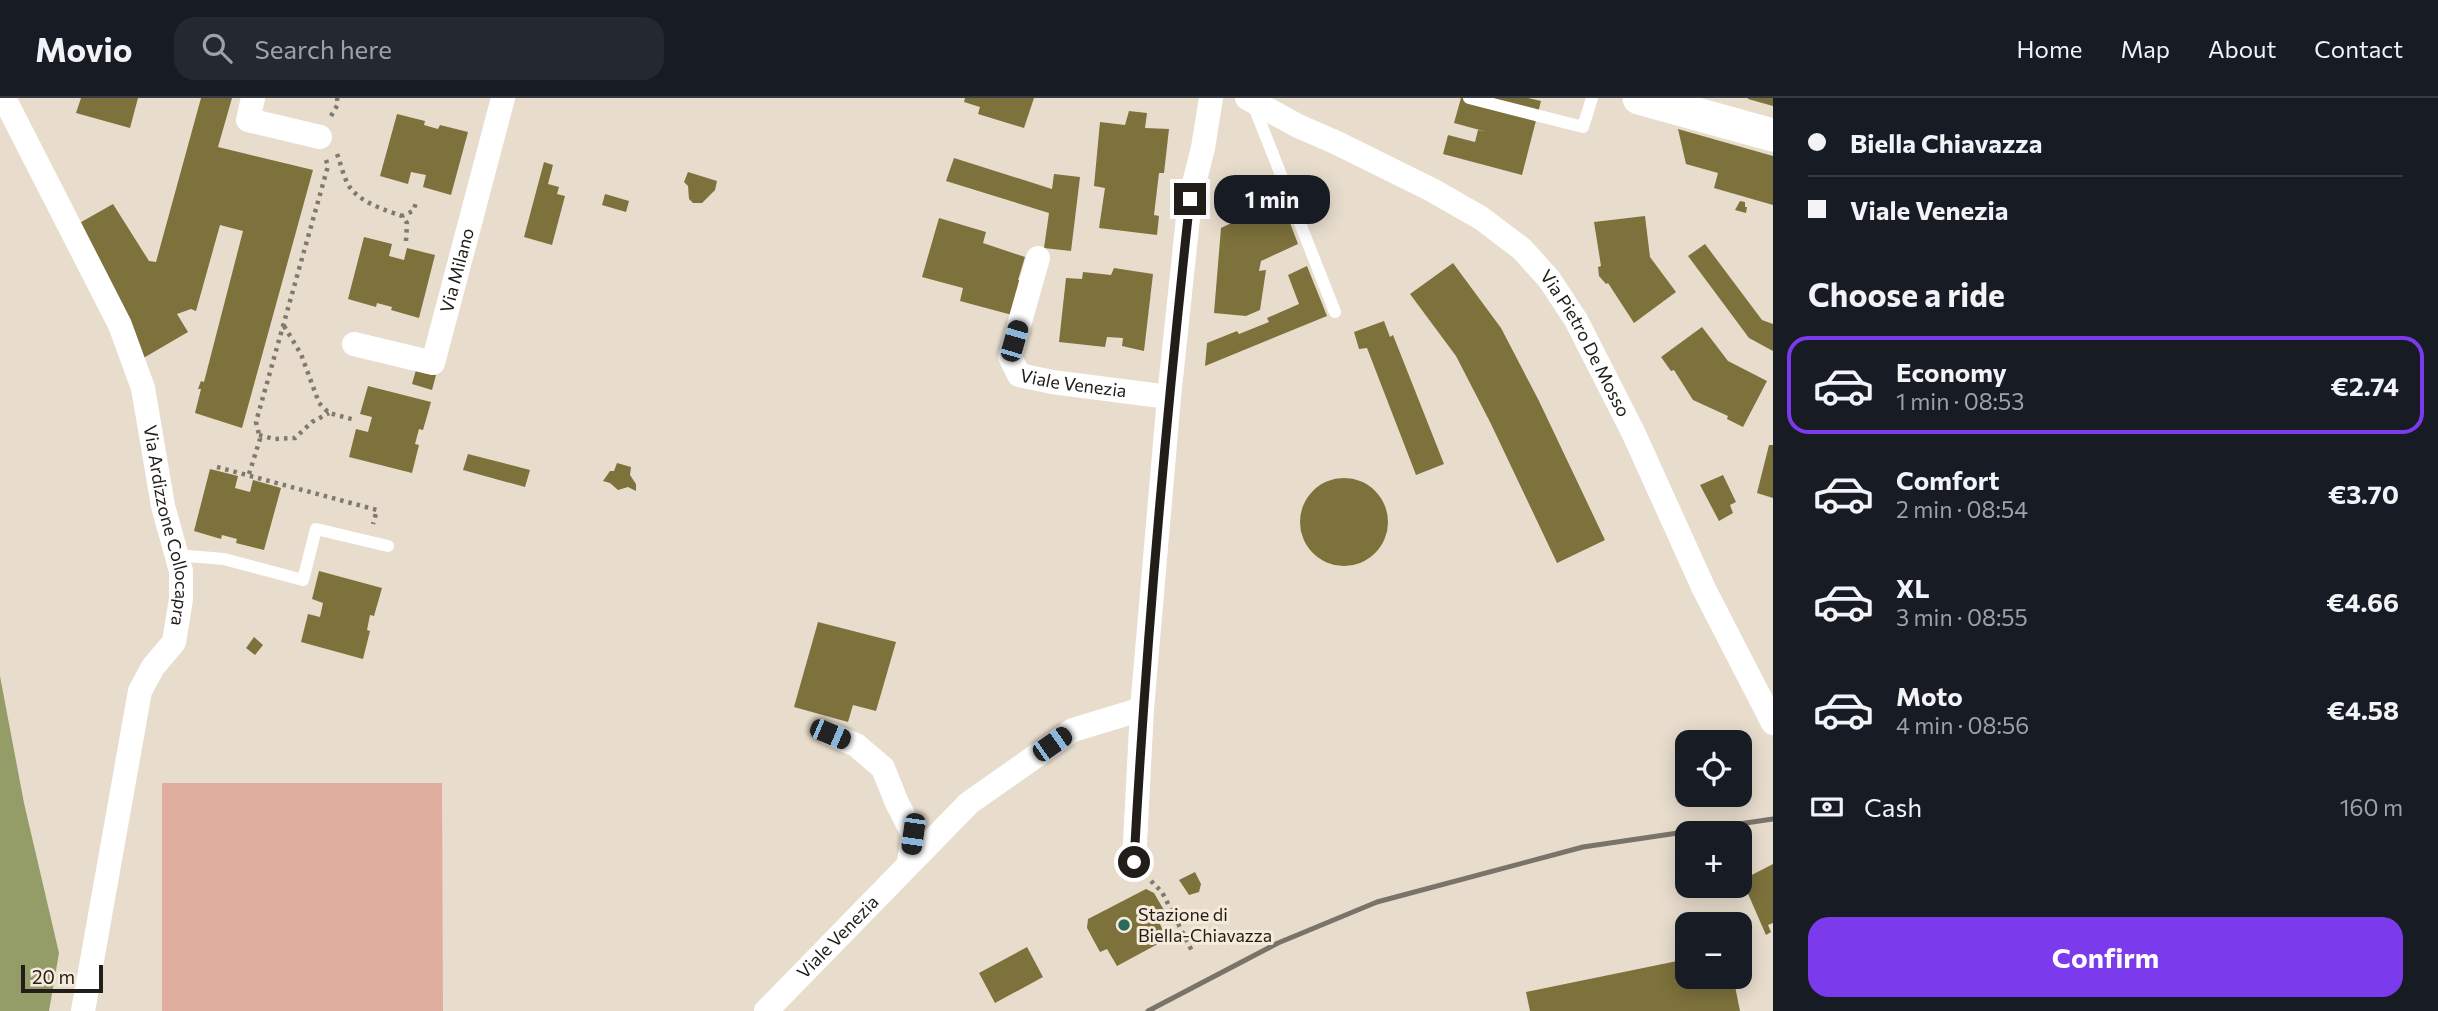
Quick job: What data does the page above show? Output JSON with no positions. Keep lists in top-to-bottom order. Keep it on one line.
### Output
{"streets":{"street":["Via Milano","Via Pietro De Mosso","Viale Venezia","Via Ardizzone Collocapra"]},"places":["Stazione di Biella-Chiavazza"],"scale_bar":"20 m","page":{"header":"Movio","search":"Search here","nav":["Home","Map","About","Contact"],"banner":["Biella Chiavazza","Viale Venezia"],"bubble":"1 min","heading":"Choose a ride","list":[{"name":"Economy","note":"1 min · 08:53","value":"€2.74"},{"name":"Comfort","note":"2 min · 08:54","value":"€3.70"},{"name":"XL","note":"3 min · 08:55","value":"€4.66"},{"name":"Moto","note":"4 min · 08:56","value":"€4.58"}],"map_buttons":["+","−"],"pay":["Cash","160 m"],"buttons":"Confirm","scale":"20 m"}}
